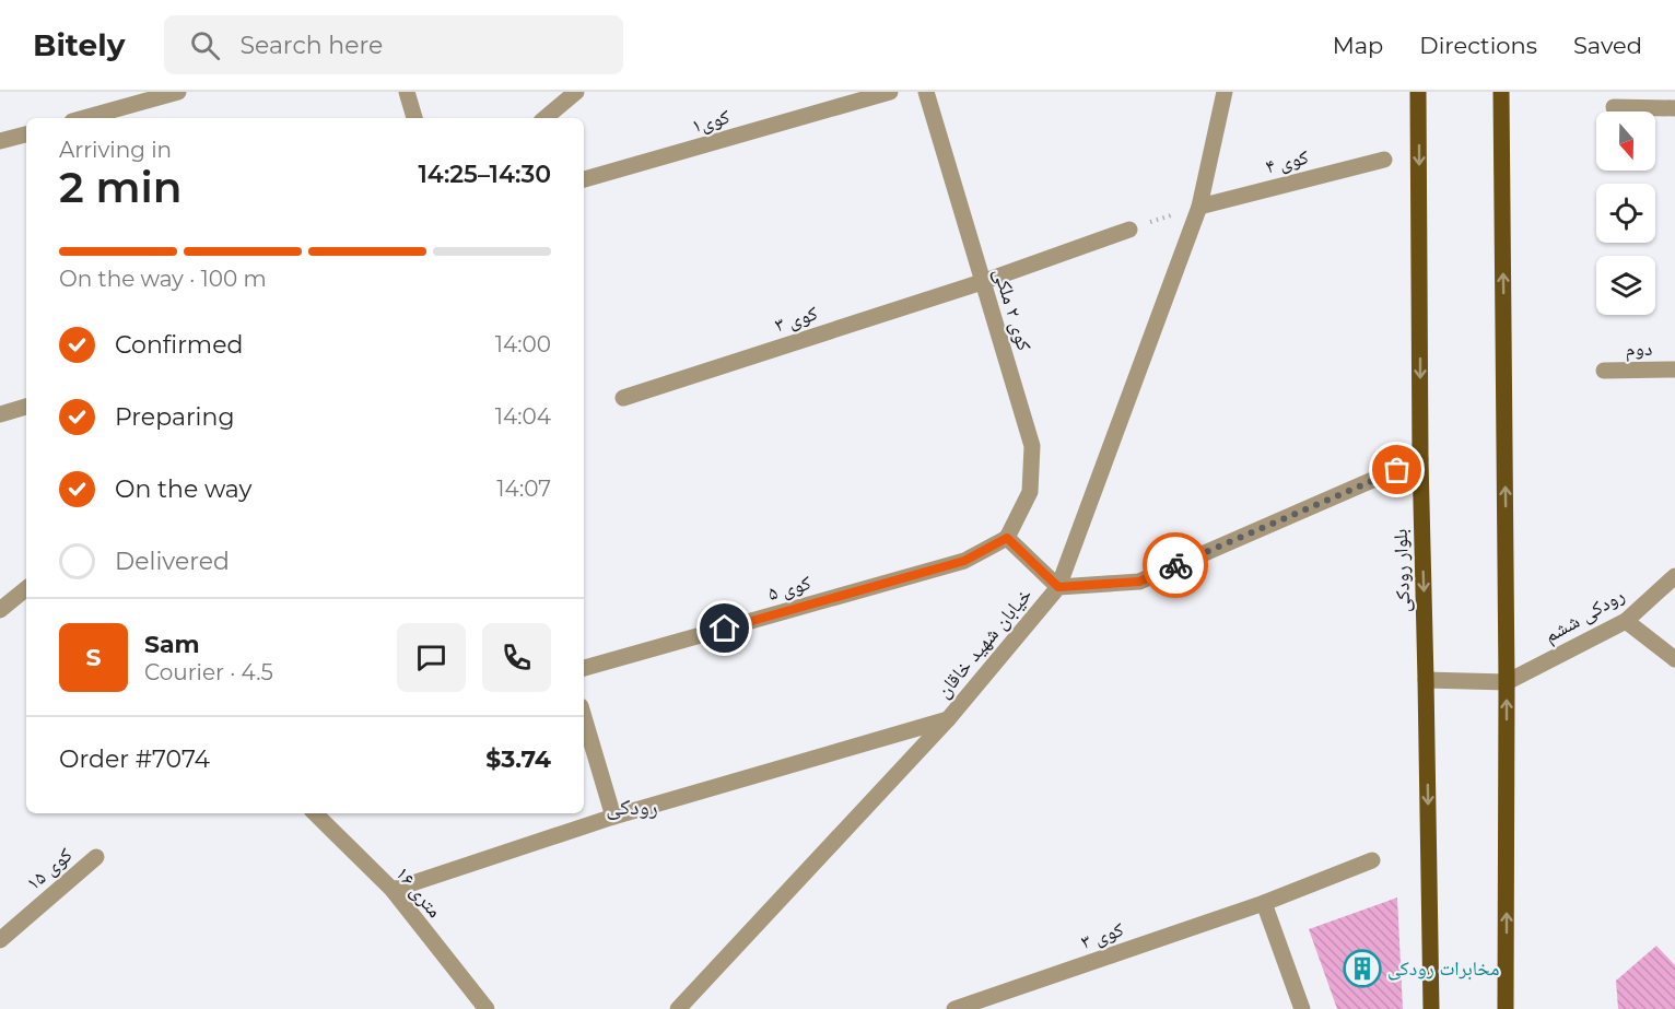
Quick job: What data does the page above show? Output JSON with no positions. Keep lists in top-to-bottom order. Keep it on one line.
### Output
{"streets":{"main road":["بلوار رودکی"],"street":["کوی۱","کوی ۴","کوی ۲ ملکی","کوی ۳","دوم","کوی ۵","رودکی ششم","خیابان شهید خاقان","کوی ۱۵","۱۶ متری"]},"crossings":[["کوی ۲ ملکی","کوی ۳"],["کوی ۲ ملکی","کوی ۵"],["بلوار رودکی","خیابان شهید خاقان"]],"districts":["رودکی"],"places":{"building":["مخابرات رودکی"]},"north":"bottom","page":{"header":"Bitely","search":"Search here","nav":["Map","Directions","Saved"],"heading":["2 min","Arriving in","14:25–14:30"],"panel":["Sam","Courier · 4.5","Order #7074","$3.74"],"bar":"On the way · 100 m","list":[["Confirmed","14:00"],["Preparing","14:04"],["On the way","14:07"],"Delivered"],"round":"S"}}
